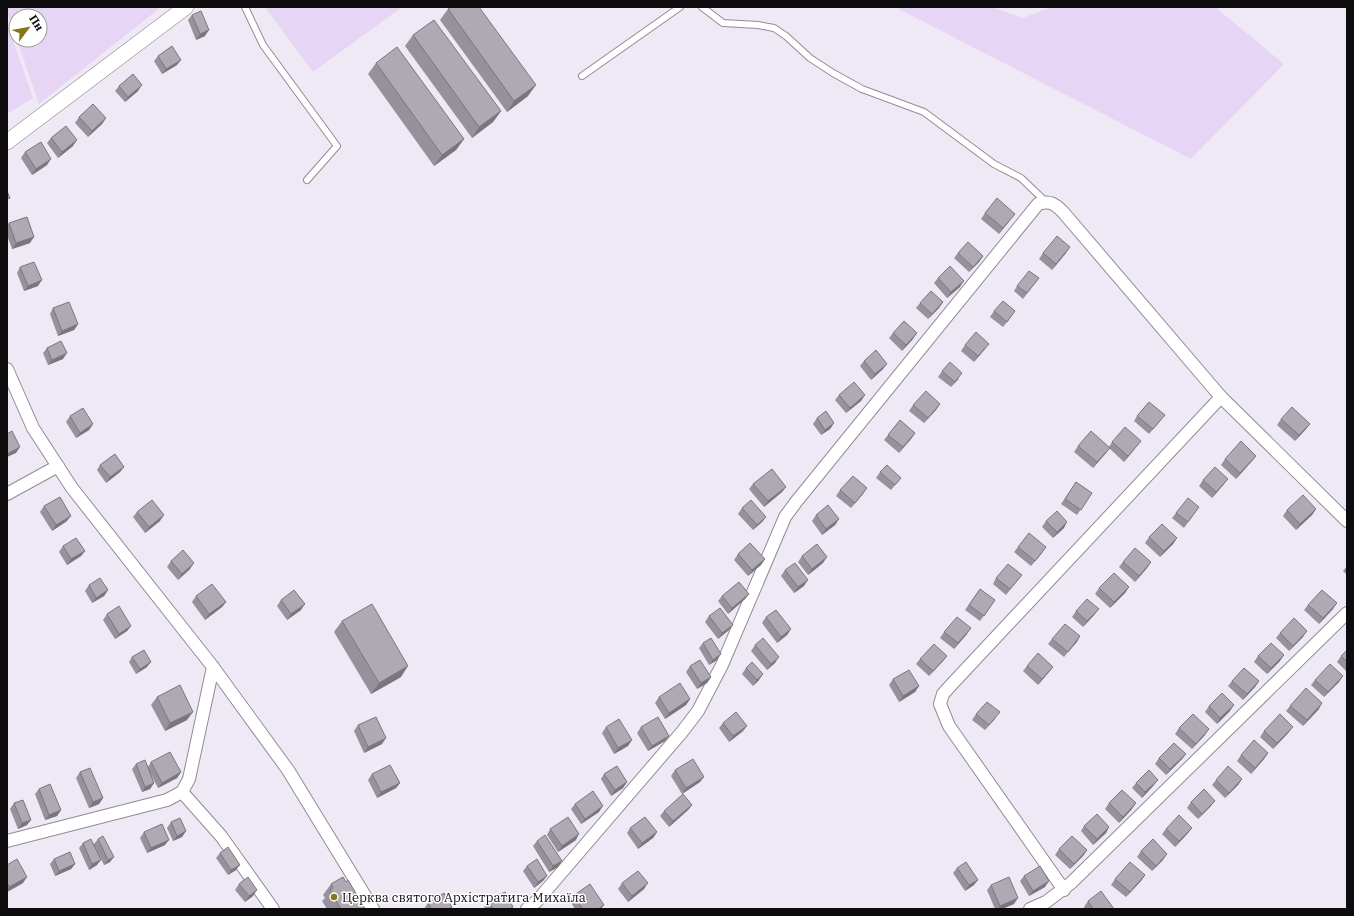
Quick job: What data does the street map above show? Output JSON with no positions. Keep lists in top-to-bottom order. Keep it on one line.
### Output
{"places":["Церква святого Архістратига Михаїла"],"north":"top right"}
